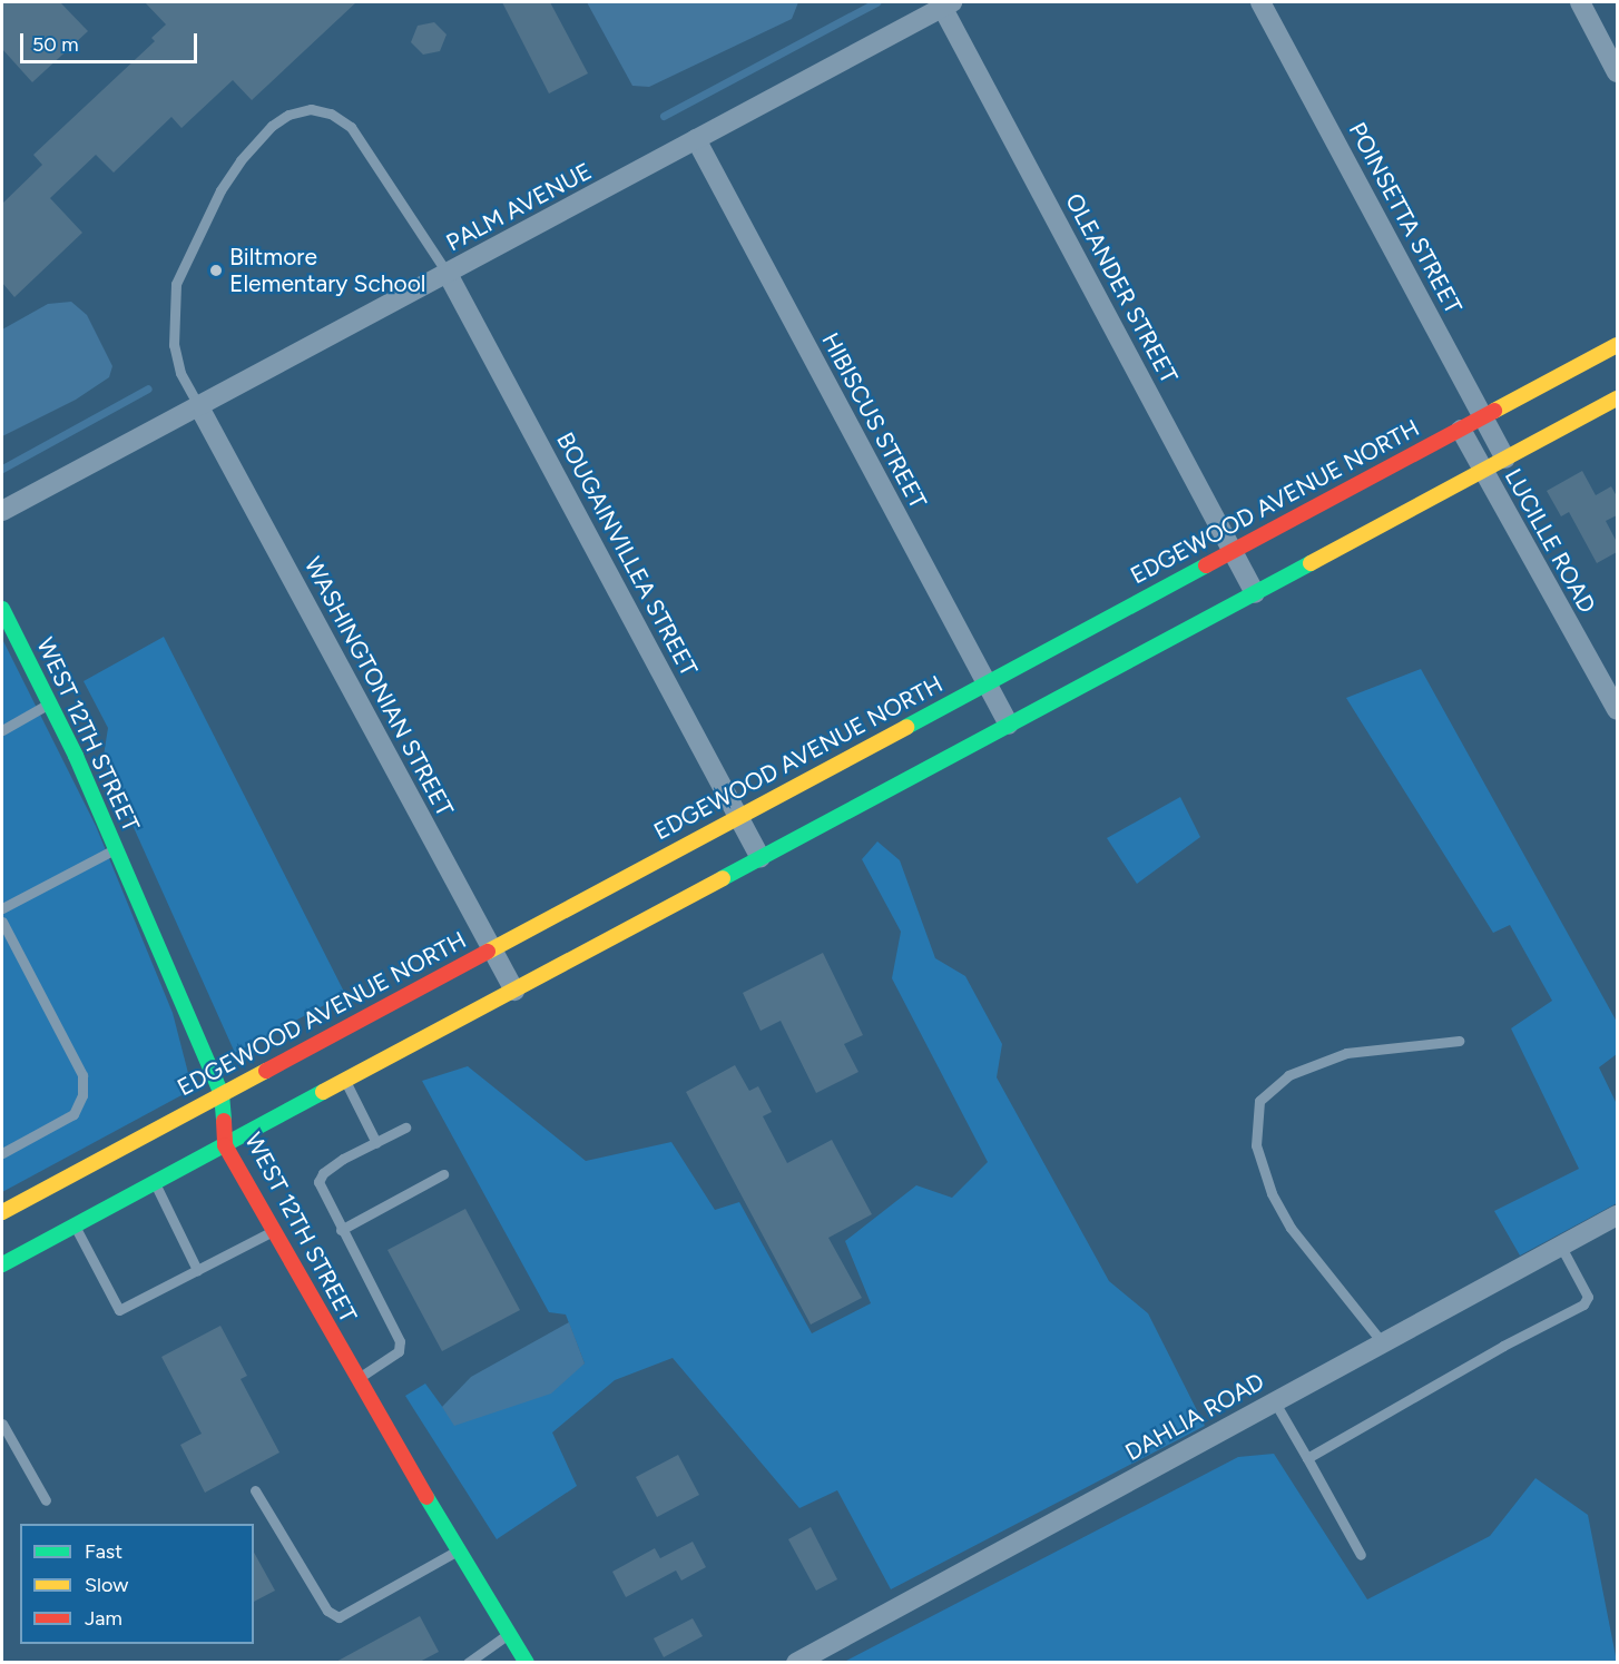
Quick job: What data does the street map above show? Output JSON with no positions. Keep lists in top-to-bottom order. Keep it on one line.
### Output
{"streets":{"main road":["EDGEWOOD AVENUE NORTH","WEST 12TH STREET"],"street":["PALM AVENUE","POINSETTA STREET","OLEANDER STREET","HIBISCUS STREET","LUCILLE ROAD","BOUGAINVILLEA STREET","WASHINGTONIAN STREET","DAHLIA ROAD"]},"crossings":[["PALM AVENUE","OLEANDER STREET"],["PALM AVENUE","HIBISCUS STREET"],["PALM AVENUE","BOUGAINVILLEA STREET"],["PALM AVENUE","WASHINGTONIAN STREET"],["POINSETTA STREET","EDGEWOOD AVENUE NORTH"],["OLEANDER STREET","EDGEWOOD AVENUE NORTH"],["HIBISCUS STREET","EDGEWOOD AVENUE NORTH"],["EDGEWOOD AVENUE NORTH","LUCILLE ROAD"],["EDGEWOOD AVENUE NORTH","BOUGAINVILLEA STREET"],["EDGEWOOD AVENUE NORTH","WASHINGTONIAN STREET"],["EDGEWOOD AVENUE NORTH","WEST 12TH STREET"]],"places":["Biltmore Elementary School"],"legend":["Fast","Slow","Jam"],"scale_bar":"50 m"}
